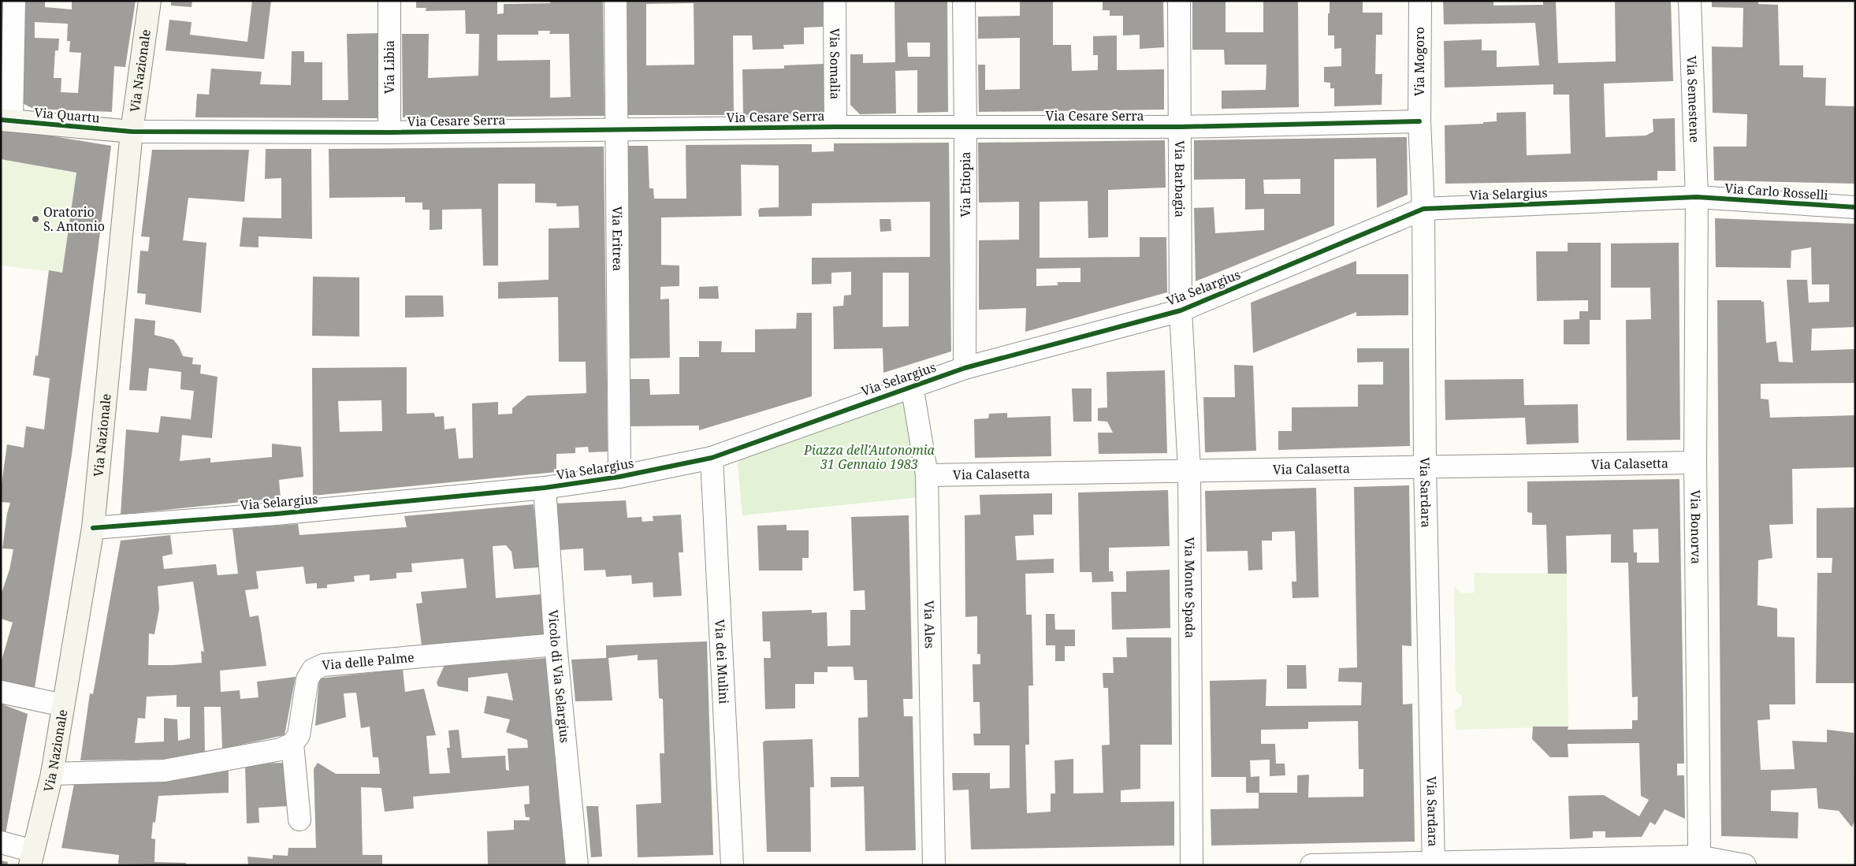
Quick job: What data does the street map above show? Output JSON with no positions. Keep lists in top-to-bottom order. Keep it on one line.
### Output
{"streets":{"street":["Via Mogoro","Via Somalia","Via Libia","Via Nazionale","Via Semestene","Via Quartu","Via Cesare Serra","Via Barbagia","Via Etiopia","Via Carlo Rosselli","Via Selargius","Via Eritrea","Via Calasetta","Via Sardara","Via Bonorva","Via Monte Spada","Via Ales","Via dei Mulini","Via delle Palme","Vicolo di Via Selargius"]},"crossings":[["Via Mogoro","Via Cesare Serra"],["Via Mogoro","Via Sardara"],["Via Somalia","Via Cesare Serra"],["Via Libia","Via Cesare Serra"],["Via Nazionale","Via Quartu"],["Via Nazionale","Via Cesare Serra"],["Via Nazionale","Via Selargius"],["Via Semestene","Via Carlo Rosselli"],["Via Semestene","Via Selargius"],["Via Semestene","Via Bonorva"],["Via Quartu","Via Cesare Serra"],["Via Cesare Serra","Via Barbagia"],["Via Cesare Serra","Via Etiopia"],["Via Cesare Serra","Via Eritrea"],["Via Cesare Serra","Via Sardara"],["Via Barbagia","Via Selargius"],["Via Barbagia","Via Monte Spada"],["Via Etiopia","Via Selargius"],["Via Carlo Rosselli","Via Selargius"],["Via Carlo Rosselli","Via Bonorva"],["Via Selargius","Via Eritrea"],["Via Selargius","Via Sardara"],["Via Selargius","Via Bonorva"],["Via Selargius","Via Monte Spada"],["Via Selargius","Via Ales"],["Via Selargius","Via dei Mulini"],["Via Selargius","Vicolo di Via Selargius"],["Via Calasetta","Via Sardara"],["Via Calasetta","Via Bonorva"],["Via Calasetta","Via Monte Spada"],["Via Calasetta","Via Ales"],["Via delle Palme","Vicolo di Via Selargius"]],"parks":["Piazza dell'Autonomia 31 Gennaio 1983"],"places":["Oratorio S. Antonio"]}
